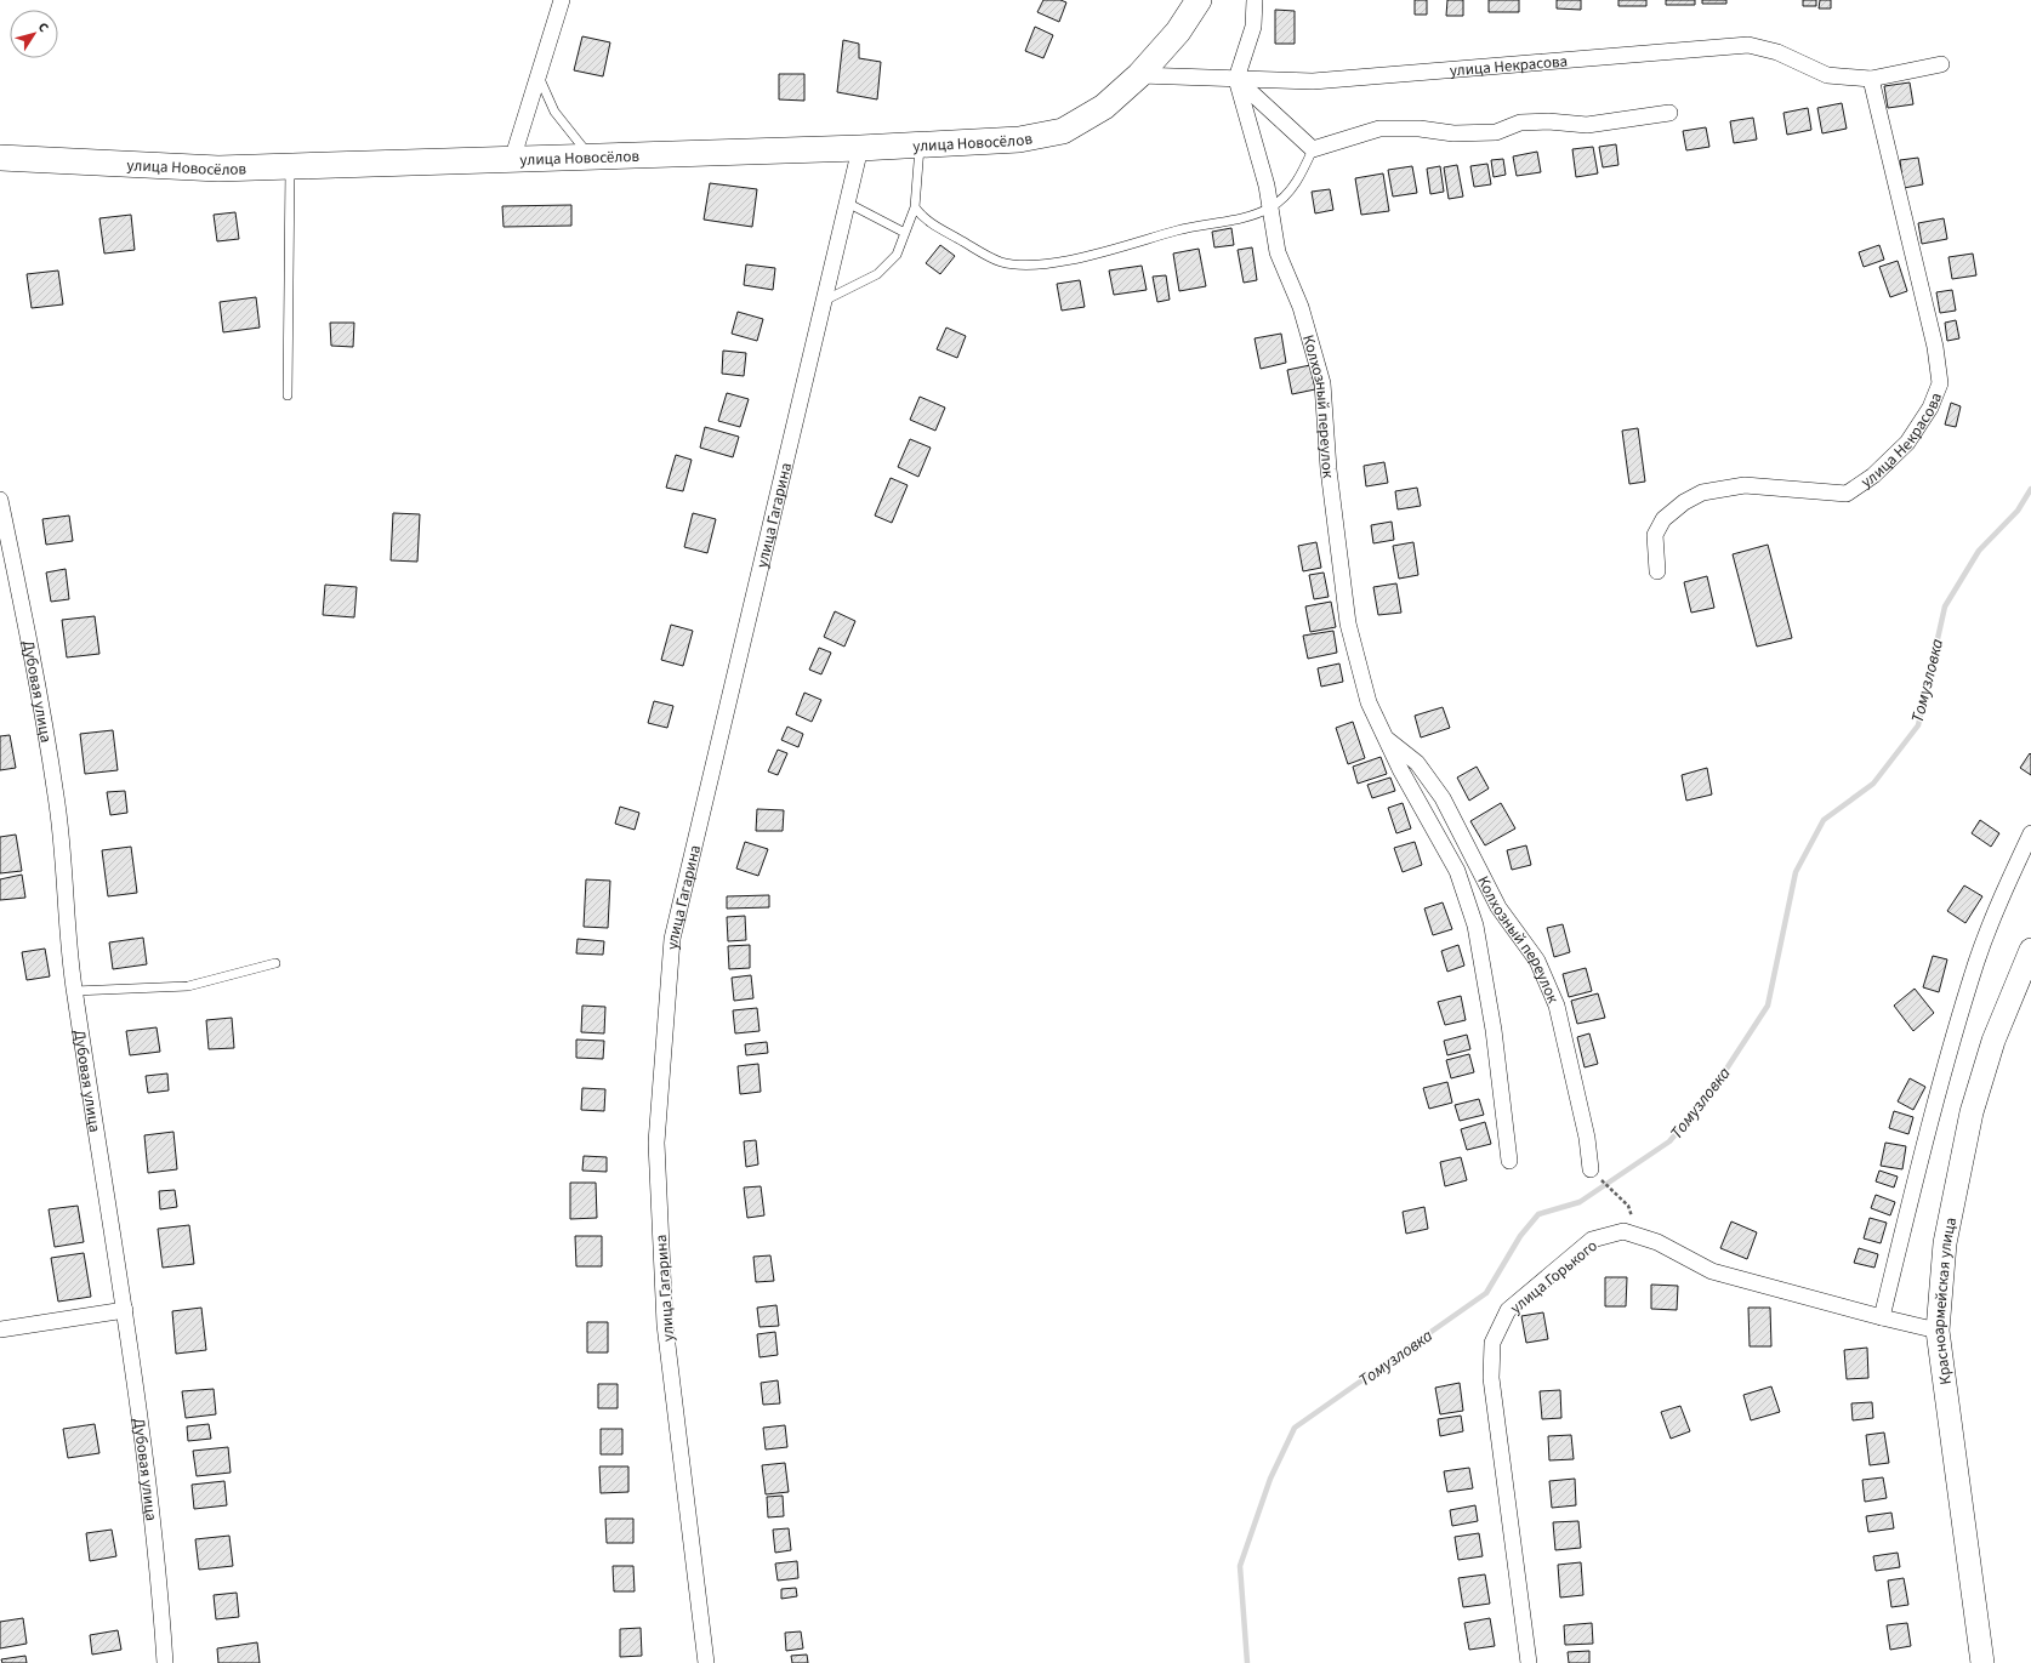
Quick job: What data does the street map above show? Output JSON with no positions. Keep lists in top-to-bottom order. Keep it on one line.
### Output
{"streets":{"main road":["улица Новосёлов","Красноармейская улица"],"street":["улица Некрасова","Колхозный переулок","улица Гагарина","Дубовая улица","улица Горького"]},"crossings":[["улица Некрасова","улица Новосёлов"],["улица Некрасова","Колхозный переулок"],["улица Новосёлов","улица Гагарина"],["улица Горького","Красноармейская улица"]],"water":["Томузловка"],"north":"top right"}
